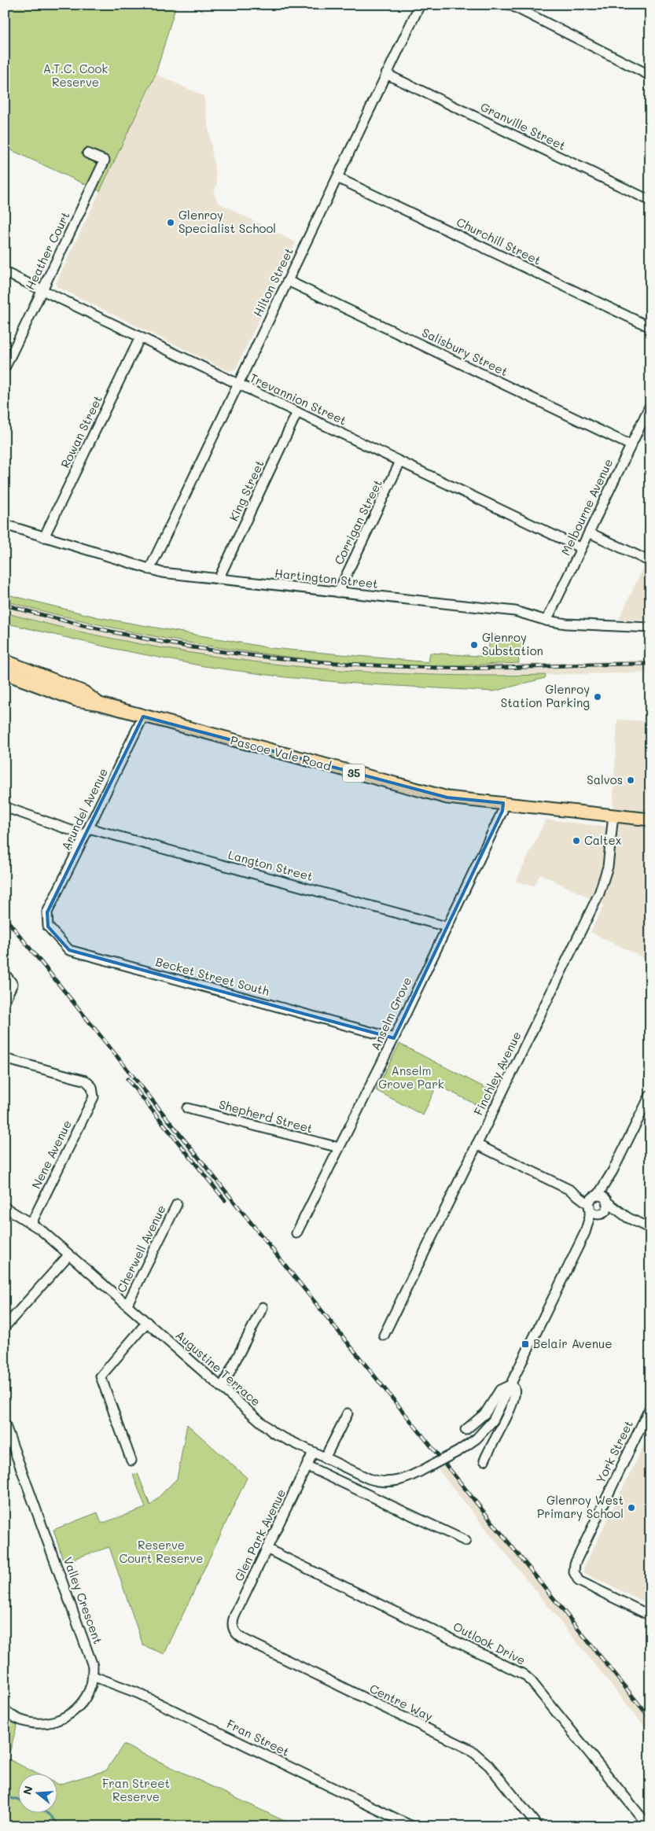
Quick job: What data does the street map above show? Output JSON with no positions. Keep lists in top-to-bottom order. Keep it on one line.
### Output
{"streets":{"main road":["Pascoe Vale Road","35"],"street":["Granville Street","Churchill Street","Heather Court","Hilton Street","Salisbury Street","Trevannion Street","Rowan Street","King Street","Melbourne Avenue","Corrigan Street","Hartington Street","Arundel Avenue","Langton Street","Becket Street South","Anselm Grove","Finchley Avenue","Shepherd Street","Nene Avenue","Cherwell Avenue","Augustine Terrace","York Street","Glen Park Avenue","Valley Crescent","Outlook Drive","Centre Way","Fran Street"]},"crossings":[["Granville Street","Hilton Street"],["Churchill Street","Hilton Street"],["Heather Court","Trevannion Street"],["Hilton Street","Salisbury Street"],["Hilton Street","Trevannion Street"],["Hilton Street","Hartington Street"],["Salisbury Street","Melbourne Avenue"],["Trevannion Street","Rowan Street"],["Trevannion Street","King Street"],["Trevannion Street","Melbourne Avenue"],["Trevannion Street","Corrigan Street"],["Rowan Street","Hartington Street"],["King Street","Hartington Street"],["Melbourne Avenue","Hartington Street"],["Corrigan Street","Hartington Street"],["Pascoe Vale Road","Arundel Avenue"],["Pascoe Vale Road","Anselm Grove"],["Pascoe Vale Road","Finchley Avenue"],["Arundel Avenue","Langton Street"],["Arundel Avenue","Becket Street South"],["Langton Street","Anselm Grove"],["Becket Street South","Anselm Grove"],["Anselm Grove","Shepherd Street"],["Nene Avenue","Augustine Terrace"],["Cherwell Avenue","Augustine Terrace"],["Augustine Terrace","Glen Park Avenue"],["Glen Park Avenue","Outlook Drive"],["Glen Park Avenue","Centre Way"],["Valley Crescent","Fran Street"]],"parks":["A.T.C. Cook Reserve","Anselm Grove Park","Reserve Court Reserve","Fran Street Reserve"],"places":{"other":["Glenroy Specialist School","Glenroy Substation","Glenroy Station Parking","Salvos","Caltex","Glenroy West Primary School"],"transit":["Belair Avenue"]},"north":"left"}
